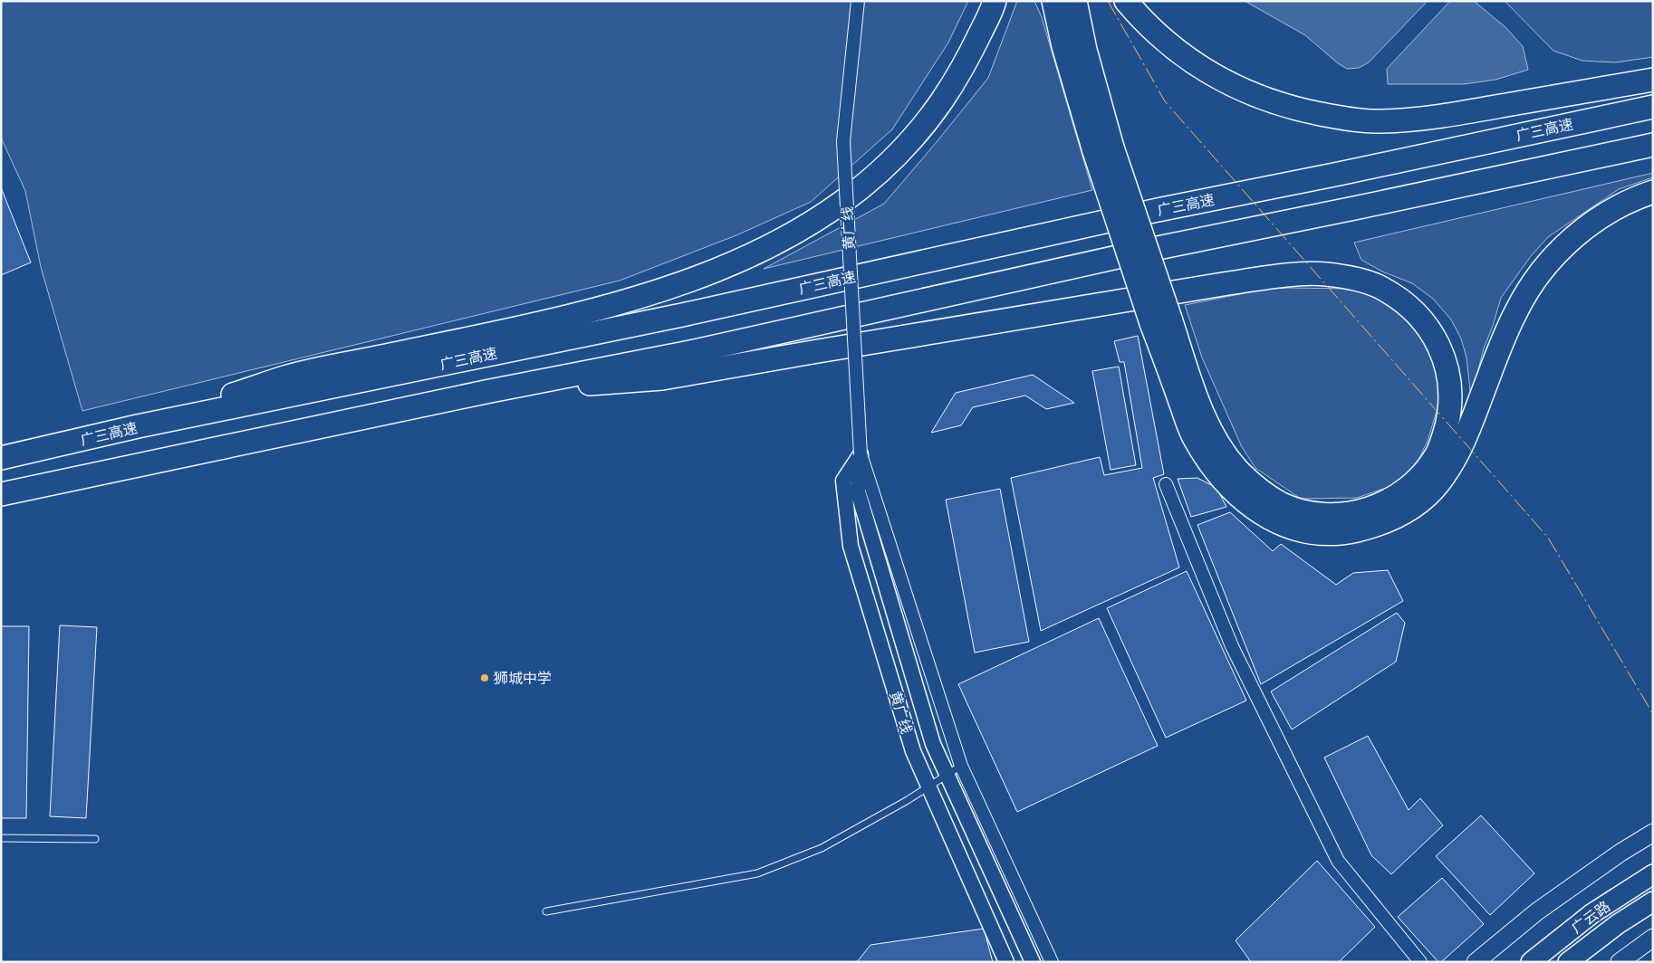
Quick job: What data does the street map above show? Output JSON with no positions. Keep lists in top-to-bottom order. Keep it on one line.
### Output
{"streets":{"highway":["广三高速"],"main road":["广云路"],"street":["黄广线"]},"places":["狮城中学"]}
